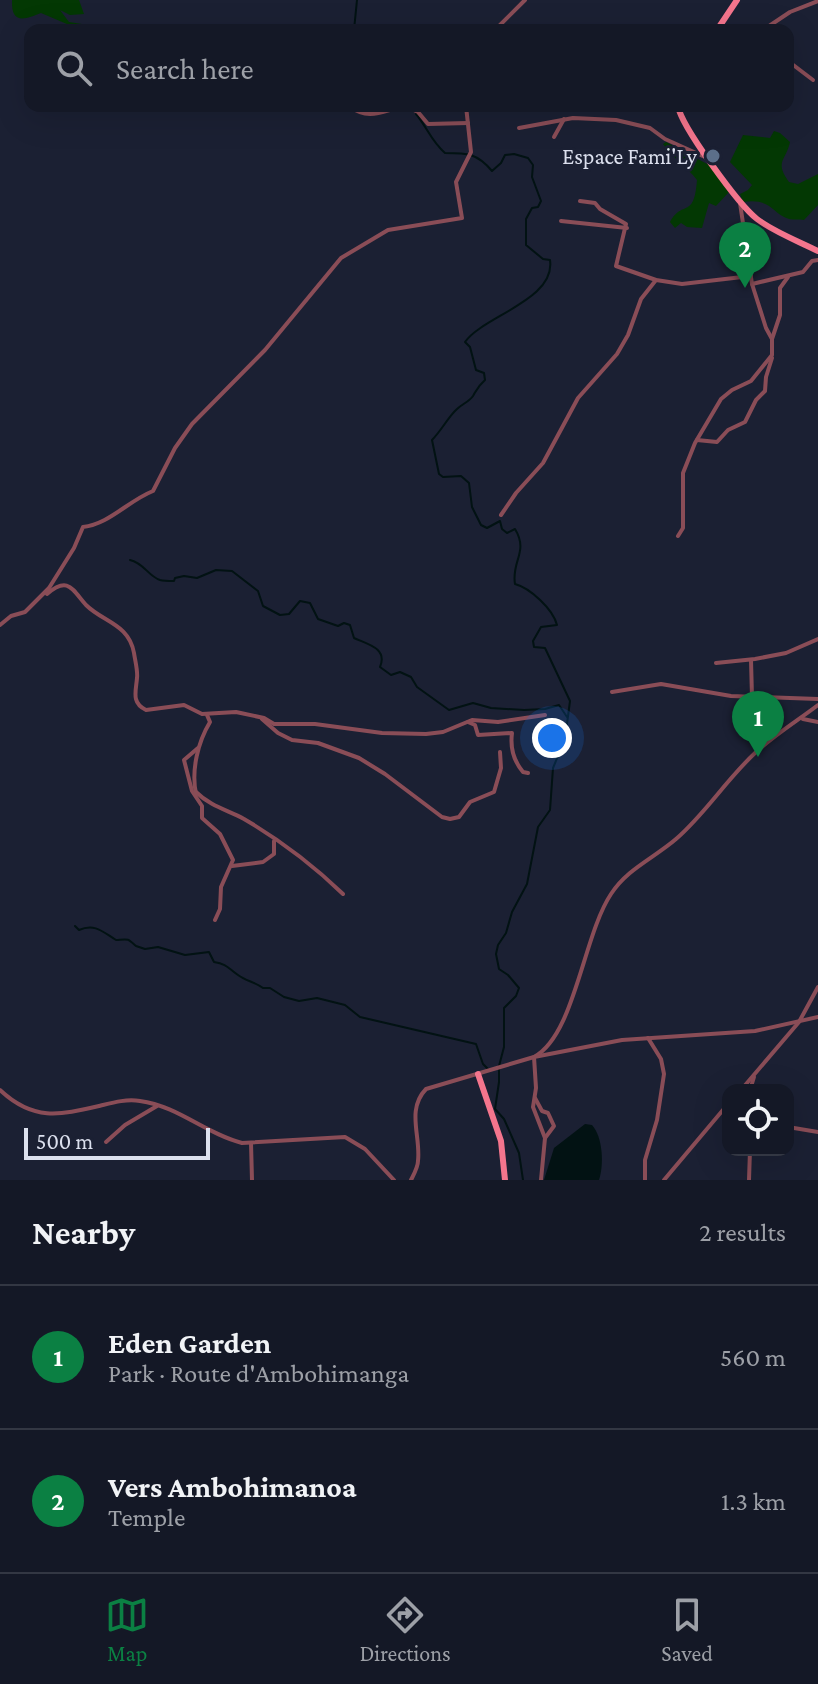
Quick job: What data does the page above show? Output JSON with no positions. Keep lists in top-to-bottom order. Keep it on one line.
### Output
{"places":["Espace Fami'Ly"],"scale_bar":"500 m","page":{"search":"Search here","pins":["2","1"],"scale":"500 m","heading":["Nearby","2 results"],"list":[{"mark":"1","name":"Eden Garden","note":"Park · Route d'Ambohimanga","value":"560 m"},{"mark":"2","name":"Vers Ambohimanoa","note":"Temple","value":"1.3 km"}],"nav":["Map","Directions","Saved"]}}
